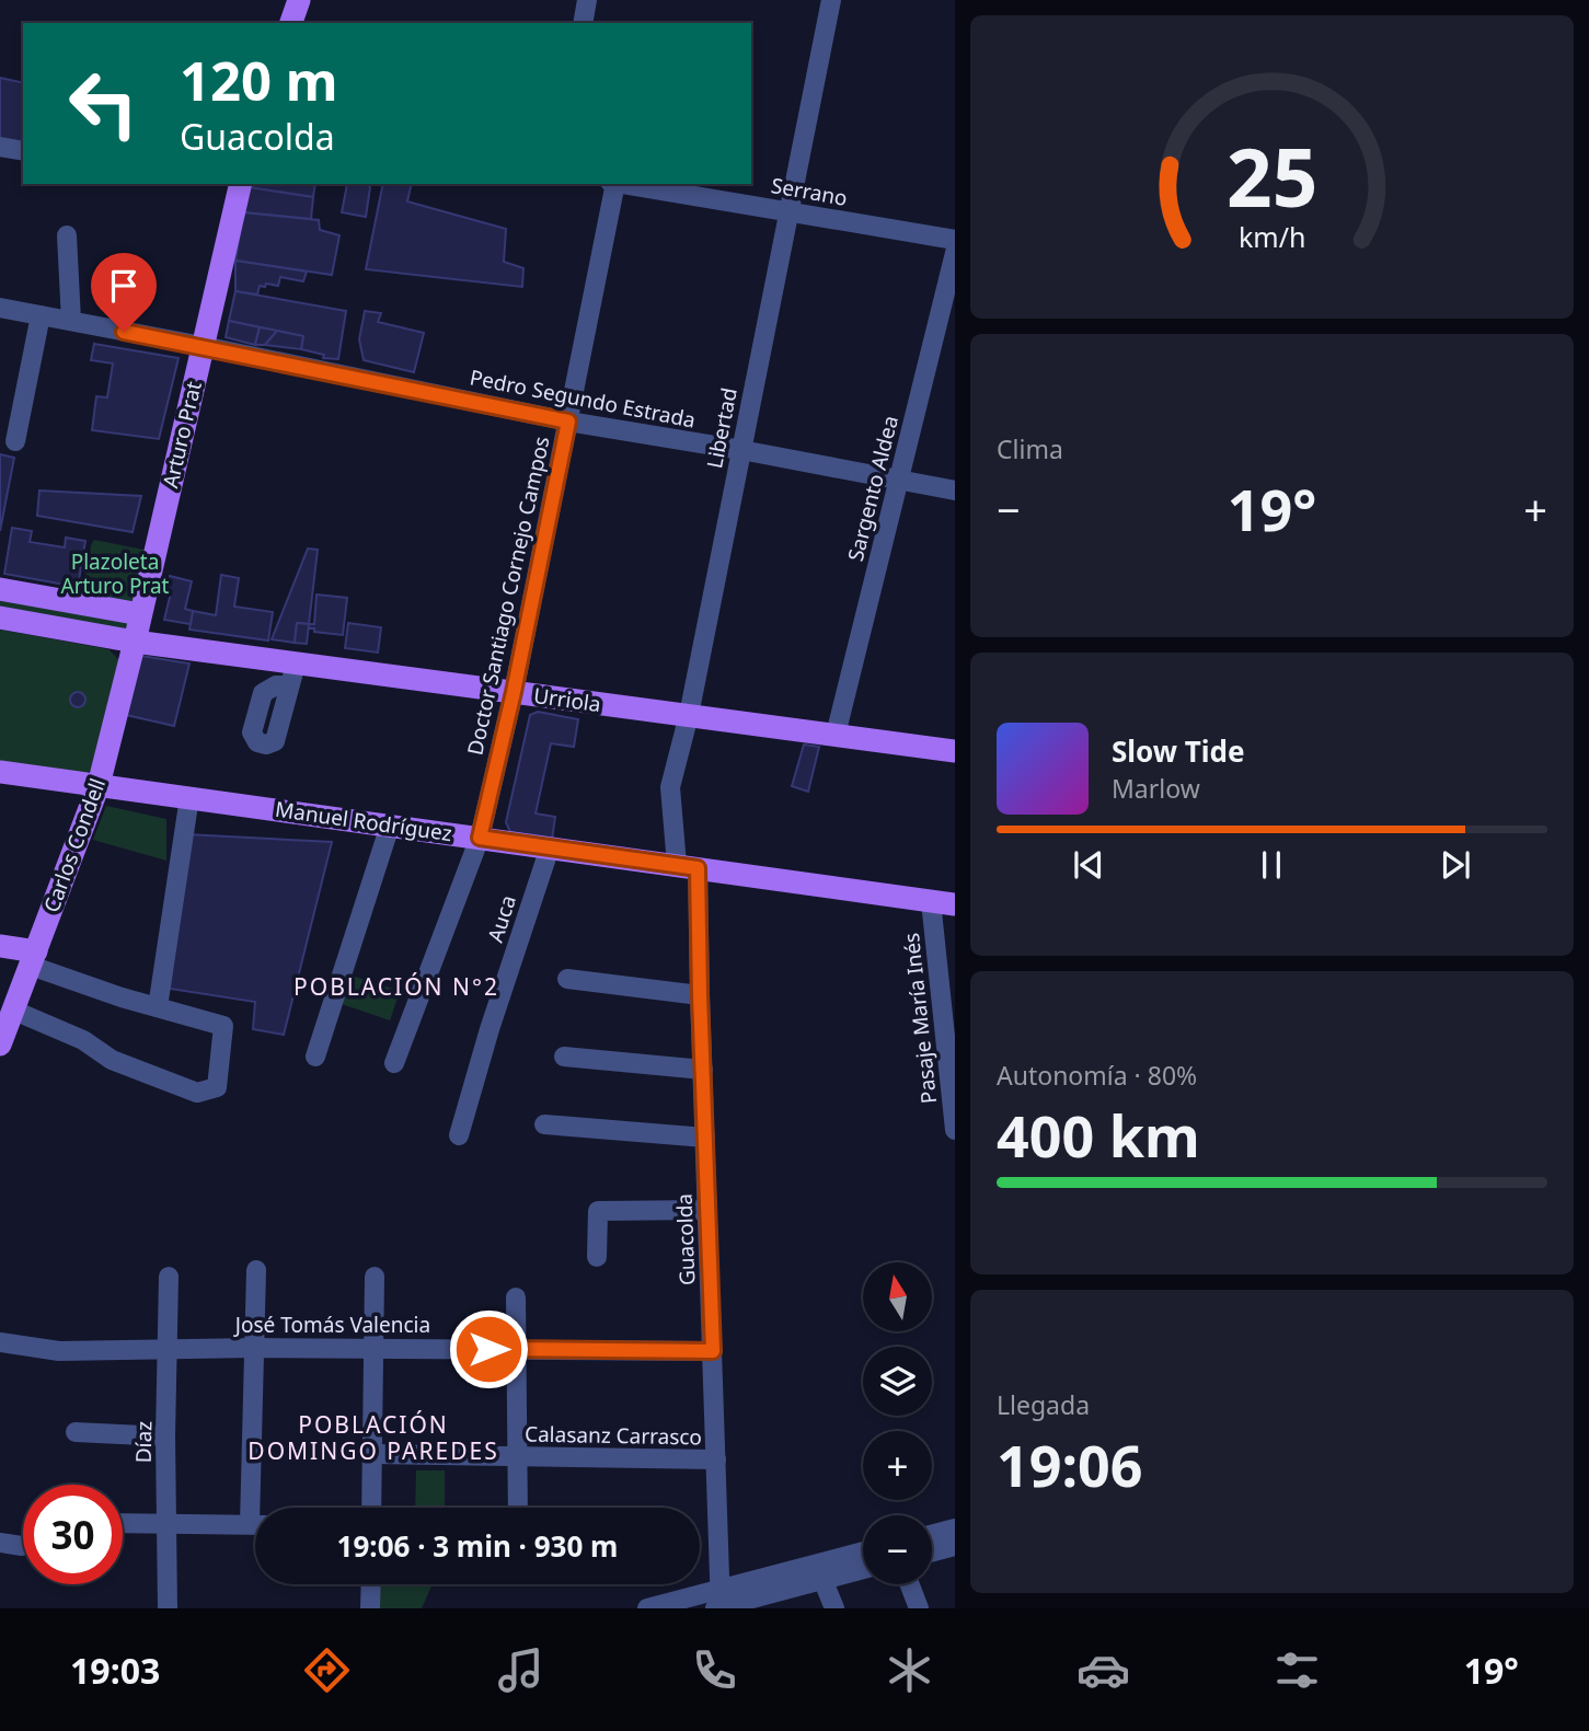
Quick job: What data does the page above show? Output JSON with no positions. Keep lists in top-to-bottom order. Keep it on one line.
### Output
{"streets":{"main road":["Arturo Prat","Urriola","Manuel Rodríguez","Carlos Condell"],"street":["Serrano","Pedro Segundo Estrada","Libertad","Sargento Aldea","Doctor Santiago Cornejo Campos","Auca","Pasaje María Inés","Guacolda","José Tomás Valencia","Calasanz Carrasco","Díaz"]},"crossings":[["Serrano","Libertad"],["Pedro Segundo Estrada","Libertad"],["Pedro Segundo Estrada","Arturo Prat"],["Pedro Segundo Estrada","Sargento Aldea"],["Pedro Segundo Estrada","Doctor Santiago Cornejo Campos"],["Libertad","Urriola"],["Libertad","Manuel Rodríguez"],["Libertad","Guacolda"],["Arturo Prat","Urriola"],["Arturo Prat","Carlos Condell"],["Sargento Aldea","Urriola"],["Doctor Santiago Cornejo Campos","Urriola"],["Doctor Santiago Cornejo Campos","Manuel Rodríguez"],["Urriola","Carlos Condell"],["Manuel Rodríguez","Carlos Condell"],["Manuel Rodríguez","Auca"],["Manuel Rodríguez","Pasaje María Inés"],["Manuel Rodríguez","Guacolda"],["Guacolda","José Tomás Valencia"],["Guacolda","Calasanz Carrasco"],["José Tomás Valencia","Díaz"]],"districts":["POBLACIÓN N°2","POBLACIÓN DOMINGO PAREDES"],"parks":["Plazoleta Arturo Prat"],"north":"top","page":{"turn":["120 m","Guacolda"],"tile":["Clima",["Autonomía · 80%","400 km"],["Llegada","19:06"]],"heat":["−","19°","+"],"song":["Slow Tide","Marlow"],"map_buttons":["+","−"],"limit":"30","trip":"19:06 · 3 min · 930 m","tabs":["19:03","19°"],"gauge":["25","km/h"]}}
